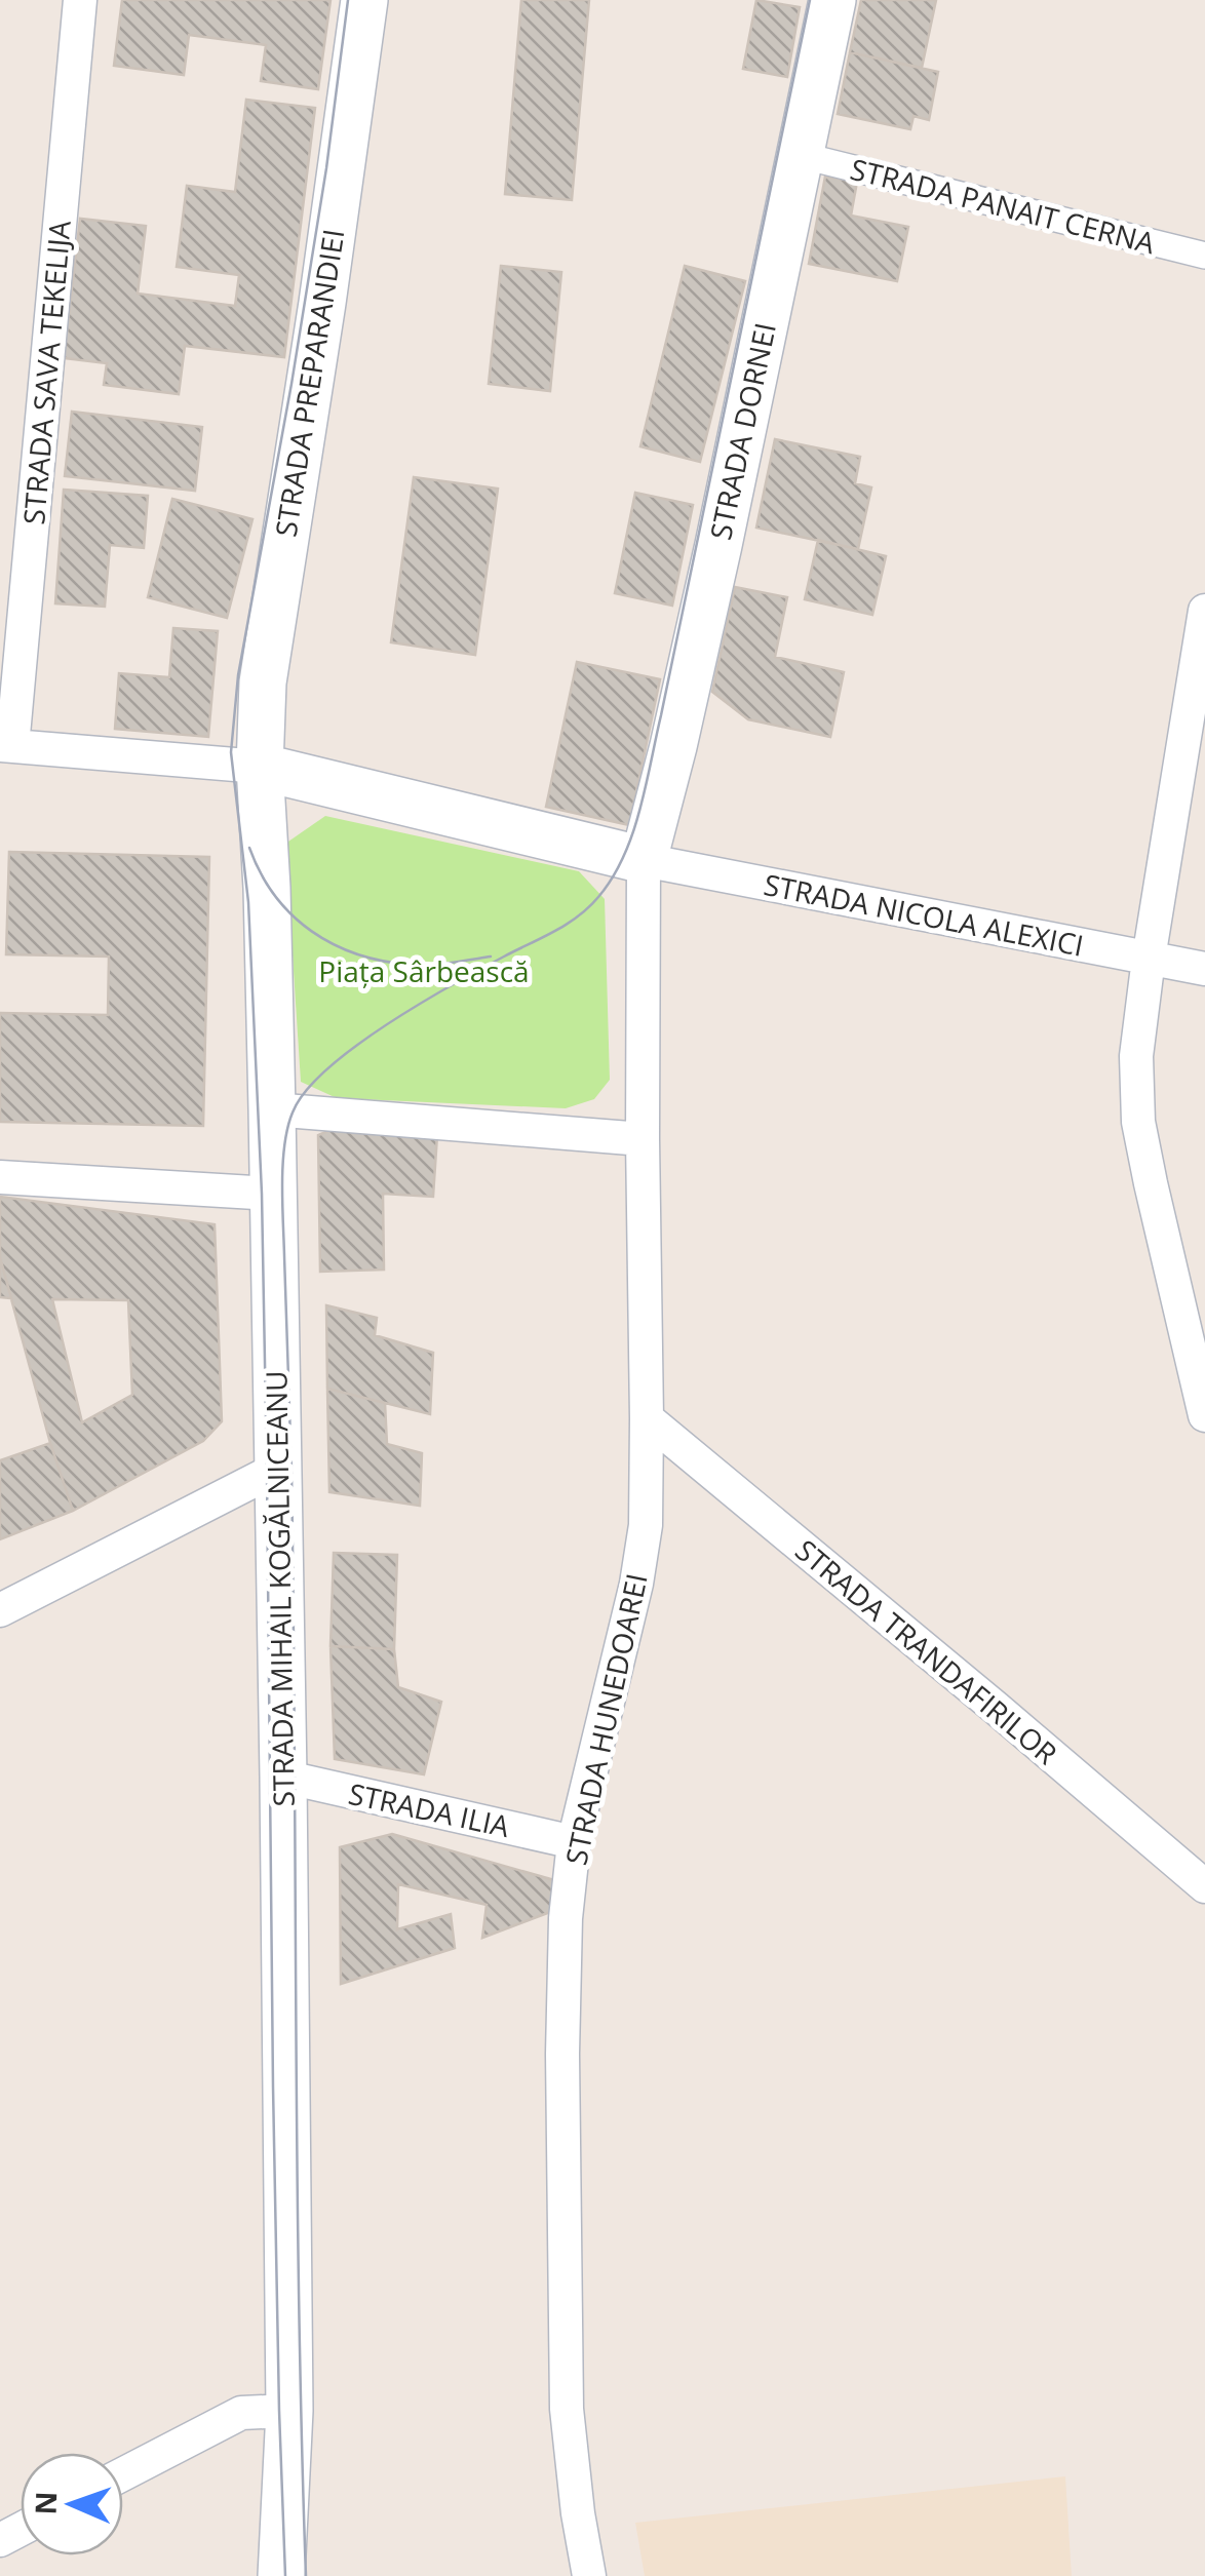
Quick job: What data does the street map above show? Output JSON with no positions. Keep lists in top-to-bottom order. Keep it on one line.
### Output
{"streets":{"main road":["STRADA PREPARANDIEI","STRADA DORNEI","STRADA MIHAIL KOGĂLNICEANU"],"street":["STRADA PANAIT CERNA","STRADA SAVA TEKELIJA","STRADA NICOLA ALEXICI","STRADA TRANDAFIRILOR","STRADA HUNEDOAREI","STRADA ILIA"]},"crossings":[["STRADA PANAIT CERNA","STRADA DORNEI"],["STRADA PREPARANDIEI","STRADA MIHAIL KOGĂLNICEANU"],["STRADA DORNEI","STRADA NICOLA ALEXICI"],["STRADA DORNEI","STRADA HUNEDOAREI"],["STRADA NICOLA ALEXICI","STRADA HUNEDOAREI"],["STRADA MIHAIL KOGĂLNICEANU","STRADA ILIA"],["STRADA TRANDAFIRILOR","STRADA HUNEDOAREI"],["STRADA HUNEDOAREI","STRADA ILIA"]],"parks":["Piața Sârbească"],"north":"left"}
